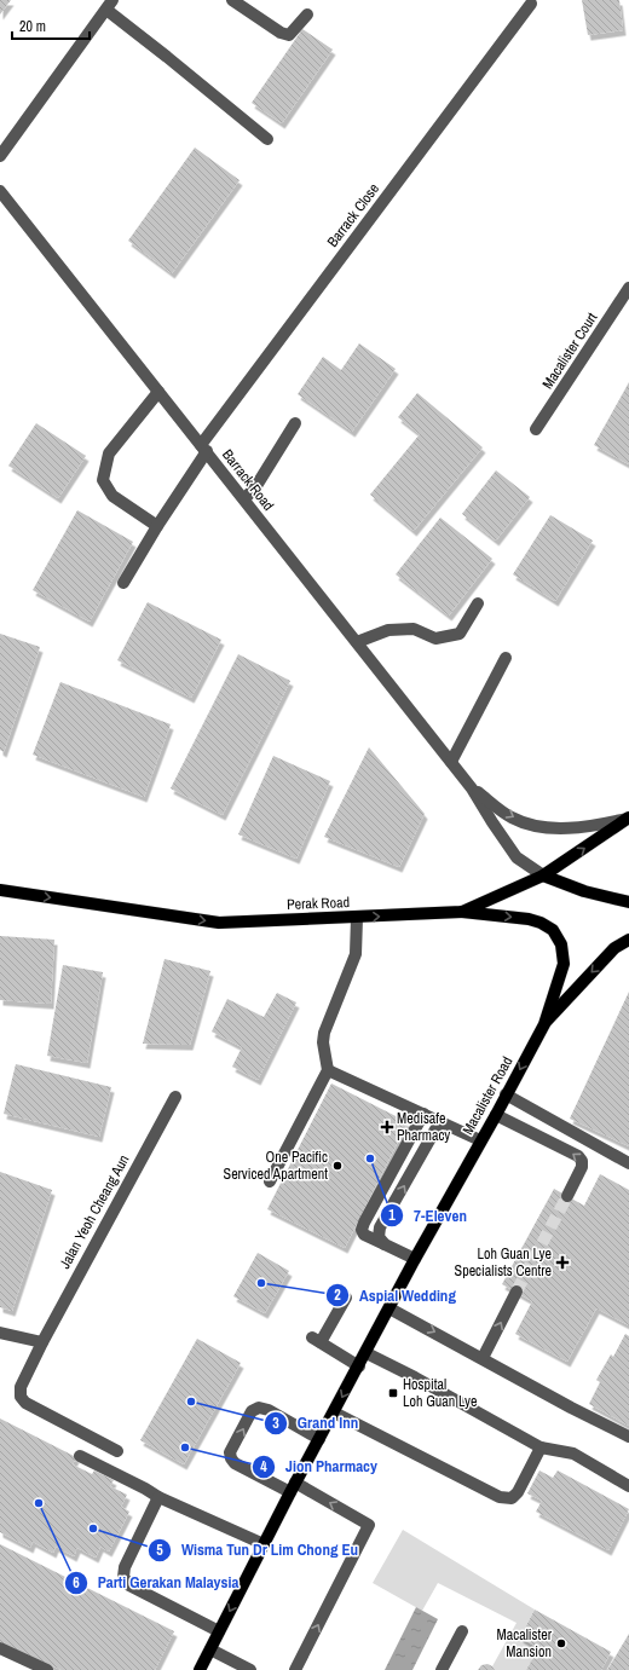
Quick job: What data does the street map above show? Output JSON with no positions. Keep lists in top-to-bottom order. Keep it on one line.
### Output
{"streets":{"main road":["Perak Road","Macalister Road"],"street":["Barrack Close","Macalister Court","Barrack Road","Jalan Yeoh Cheang Aun"]},"crossings":[["Barrack Close","Barrack Road"],["Barrack Road","Perak Road"]],"one_way":["Perak Road"],"places":{"health":["Medisafe Pharmacy","Loh Guan Lye Specialists Centre"],"other":["7-Eleven","One Pacific Serviced Apartment","Aspial Wedding","Grand Inn","Jion Pharmacy","Parti Gerakan Malaysia","Wisma Tun Dr Lim Chong Eu","Macalister Mansion"],"transit":["Hospital Loh Guan Lye"]},"scale_bar":"20 m"}
